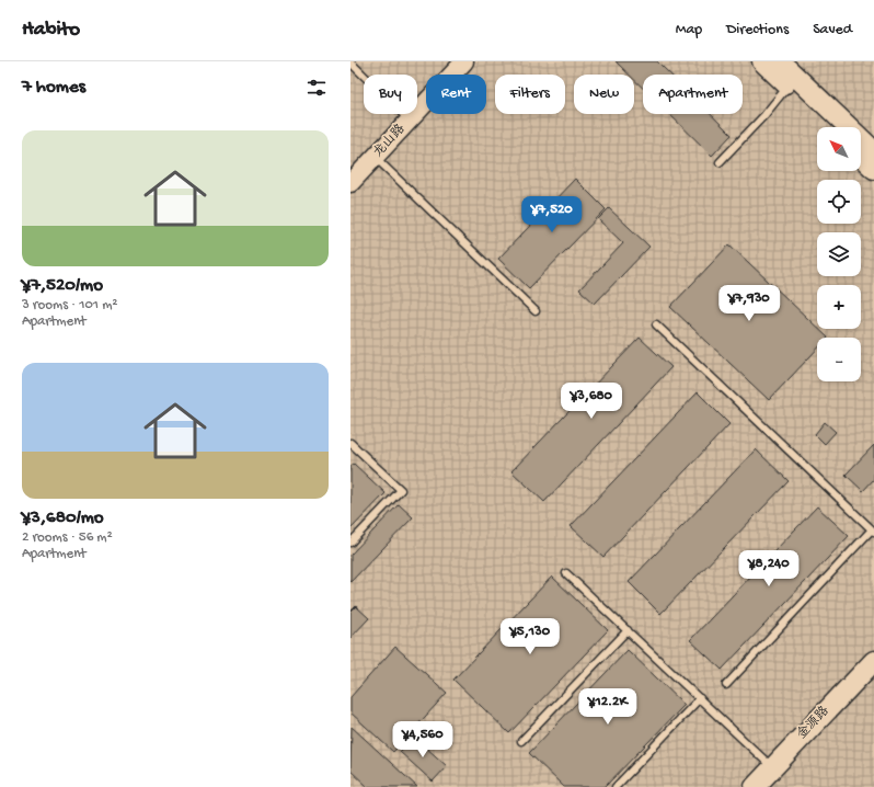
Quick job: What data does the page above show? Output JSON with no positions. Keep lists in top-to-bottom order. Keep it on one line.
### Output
{"streets":{"main road":["金源路"],"street":["龙山路"]},"north":"top left","page":{"header":"Habito","nav":["Map","Directions","Saved"],"heading":"7 homes","chip":["Buy","Rent","Filters","New","Apartment"],"list":[{"name":"¥7,520/mo","note":"3 rooms · 101 m² · Apartment"},{"name":"¥3,680/mo","note":"2 rooms · 56 m² · Apartment"}],"map_buttons":["+","−"],"price":["¥7,520","¥7,930","¥3,680","¥8,240","¥5,130","¥12.2K","¥4,560"]}}
